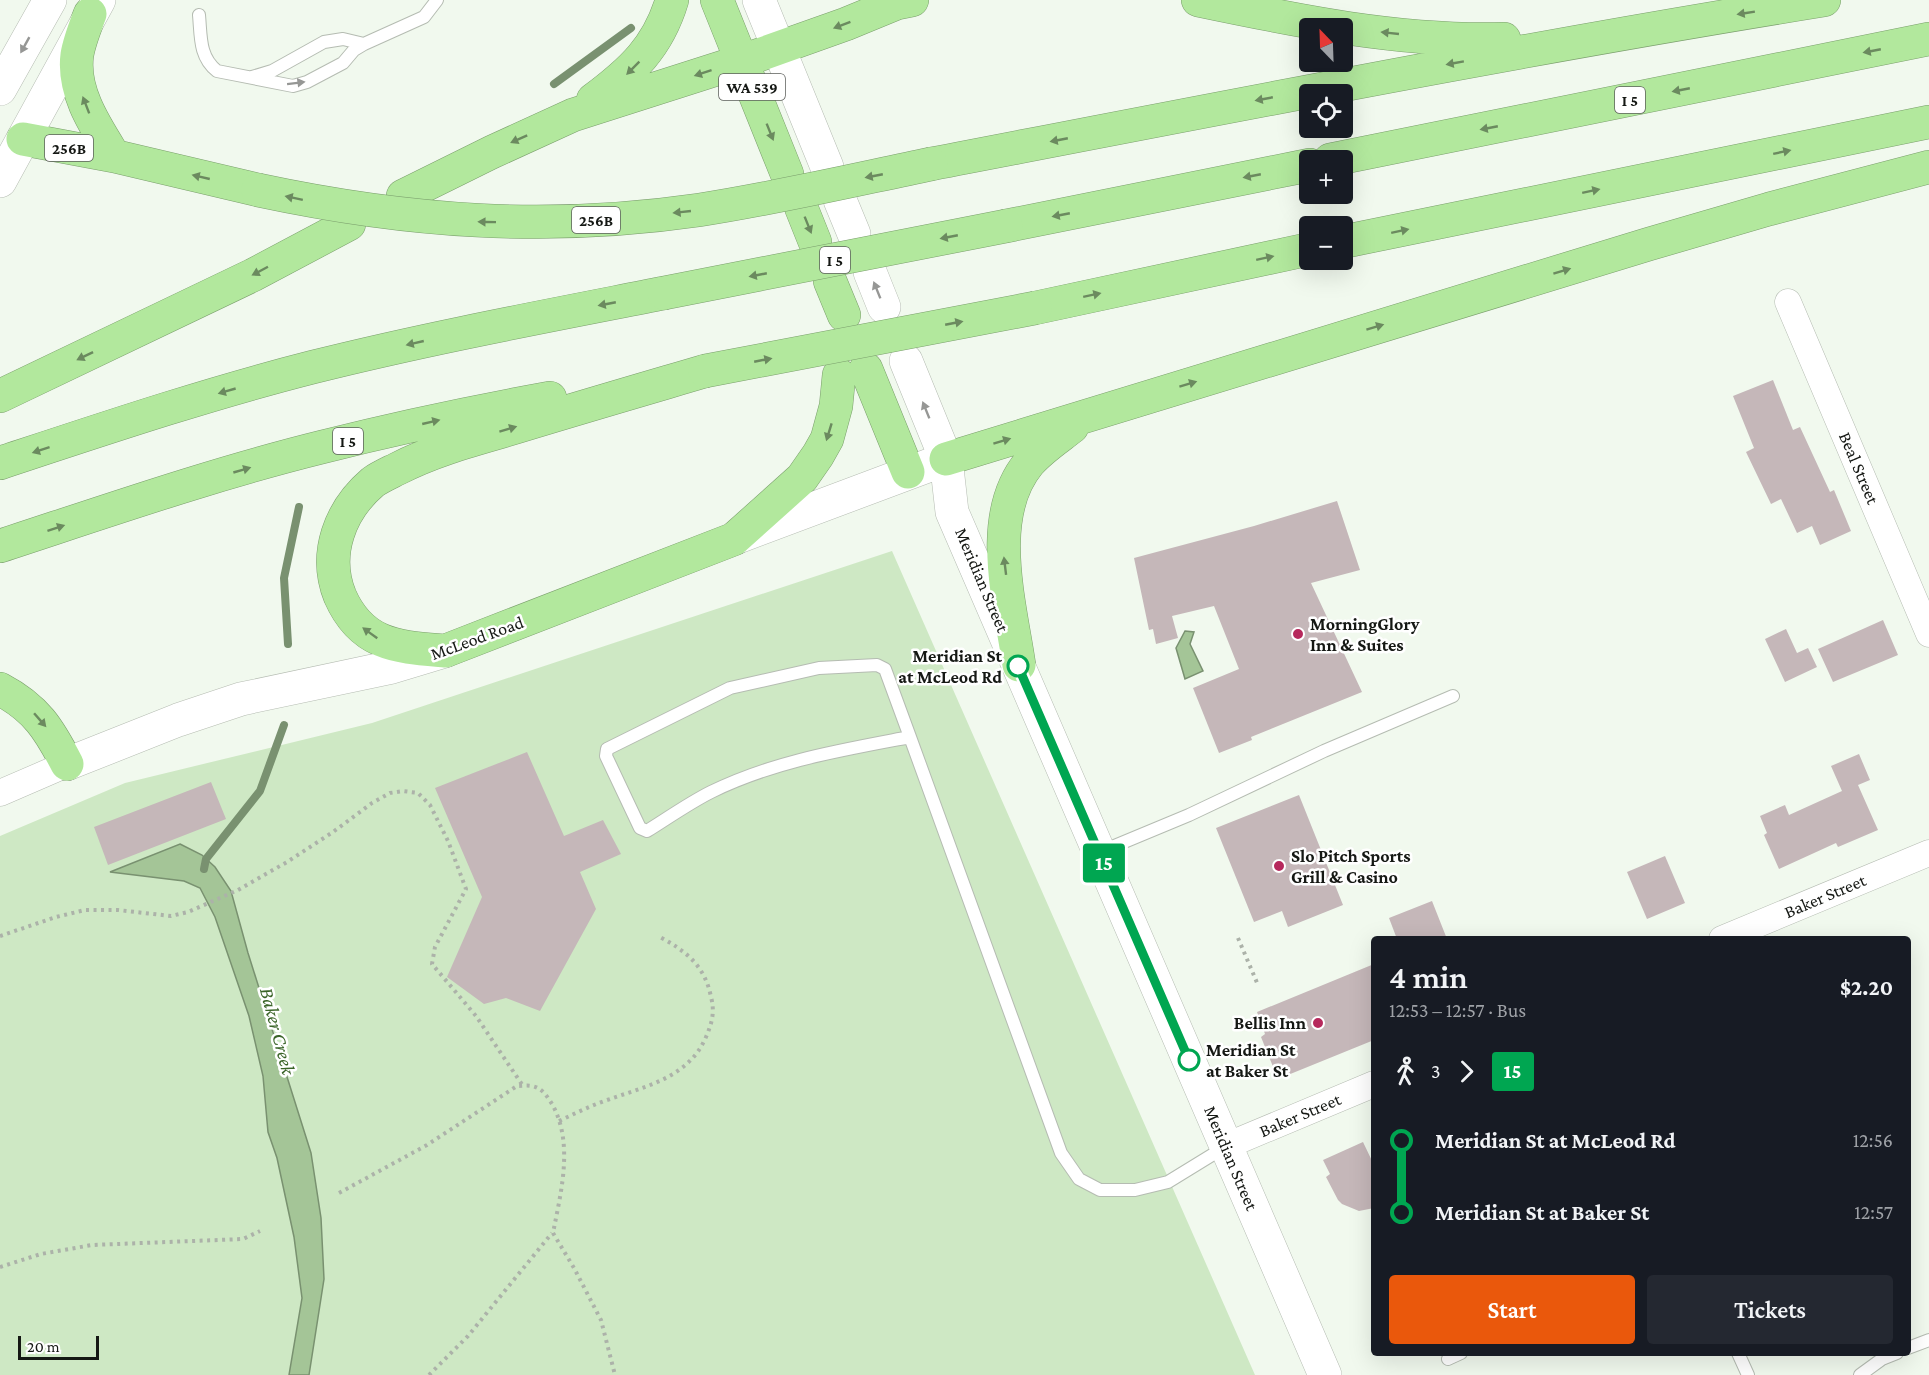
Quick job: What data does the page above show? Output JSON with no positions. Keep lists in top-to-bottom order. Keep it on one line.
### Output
{"streets":{"highway":["WA 539","I 5","256B","Meridian Street","McLeod Road"],"street":["Beal Street","Baker Street"]},"crossings":[["Meridian Street","McLeod Road"],["Meridian Street","Baker Street"]],"water":["Baker Creek"],"places":["MorningGlory Inn & Suites","Meridian St at McLeod Rd","Slo Pitch Sports Grill & Casino","Bellis Inn","Meridian St at Baker St"],"lines":["bus line 15"],"scale_bar":"20 m","north":"top left","page":{"on_map":"15","map_buttons":["+","−"],"heading":["4 min","12:53 – 12:57 · Bus","$2.20"],"legs":["3","15"],"list":[{"name":"Meridian St at McLeod Rd","value":"12:56"},{"name":"Meridian St at Baker St","value":"12:57"}],"buttons":["Start","Tickets"],"scale":"20 m"}}
